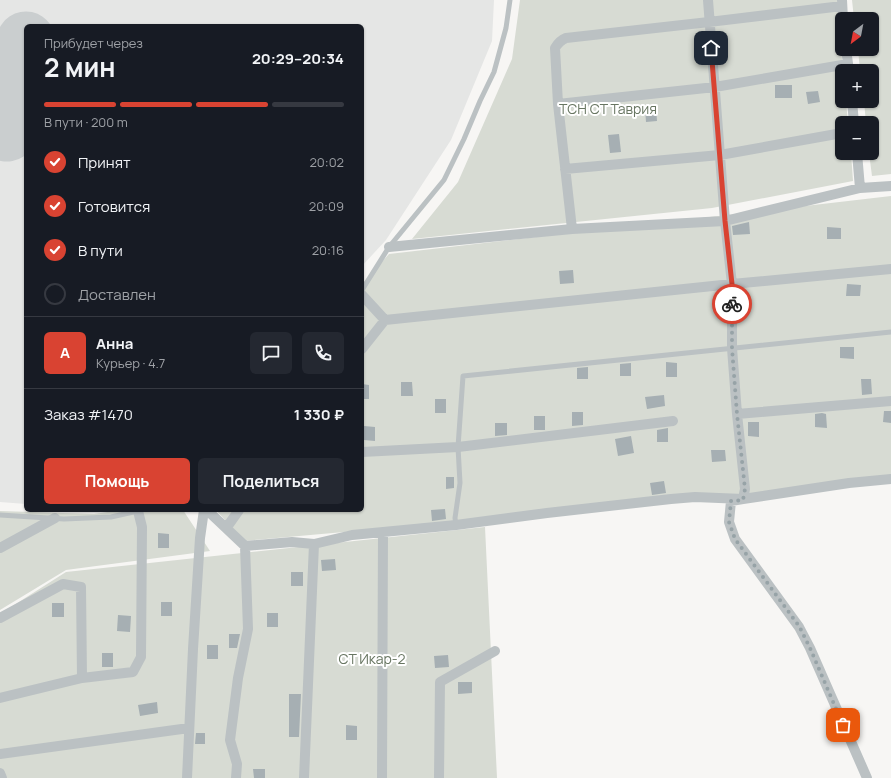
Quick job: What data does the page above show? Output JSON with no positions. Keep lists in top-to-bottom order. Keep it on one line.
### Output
{"parks":["ТСН СТ Таврия","СТ Икар-2"],"north":"bottom left","page":{"map_buttons":["+","−"],"heading":["2 мин","Прибудет через","20:29–20:34"],"panel":["Анна","Курьер · 4.7","Заказ #1470","1 330 ₽"],"bar":"В пути · 200 m","list":[["Принят","20:02"],["Готовится","20:09"],["В пути","20:16"],"Доставлен"],"round":"А","buttons":["Помощь","Поделиться"]}}
